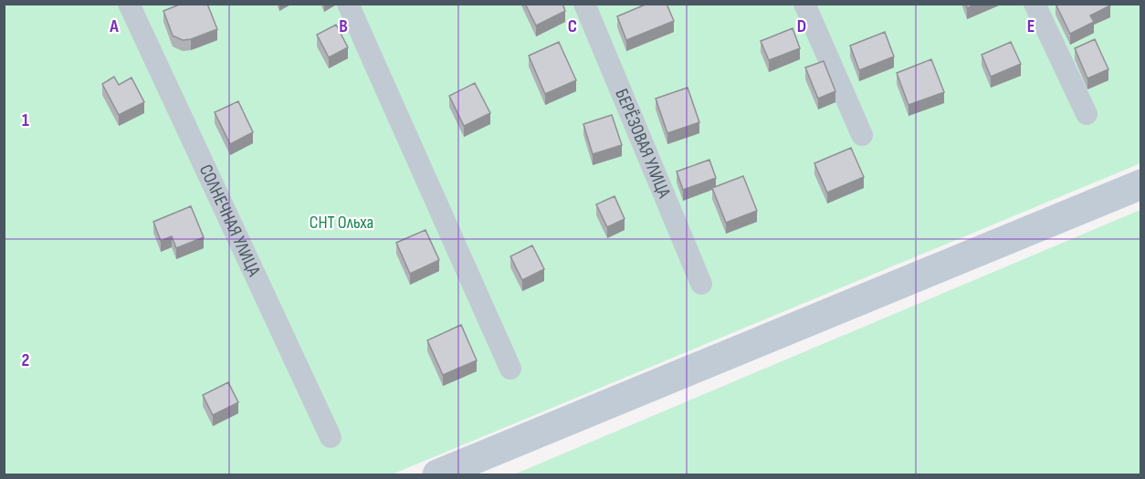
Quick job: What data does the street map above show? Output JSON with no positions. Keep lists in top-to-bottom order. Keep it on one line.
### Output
{"streets":{"street":["БЕРЁЗОВАЯ УЛИЦА","СОЛНЕЧНАЯ УЛИЦА"]},"parks":["СНТ Ольха"],"grid":{"columns":["A","B","C","D","E"],"rows":["1","2"]}}
